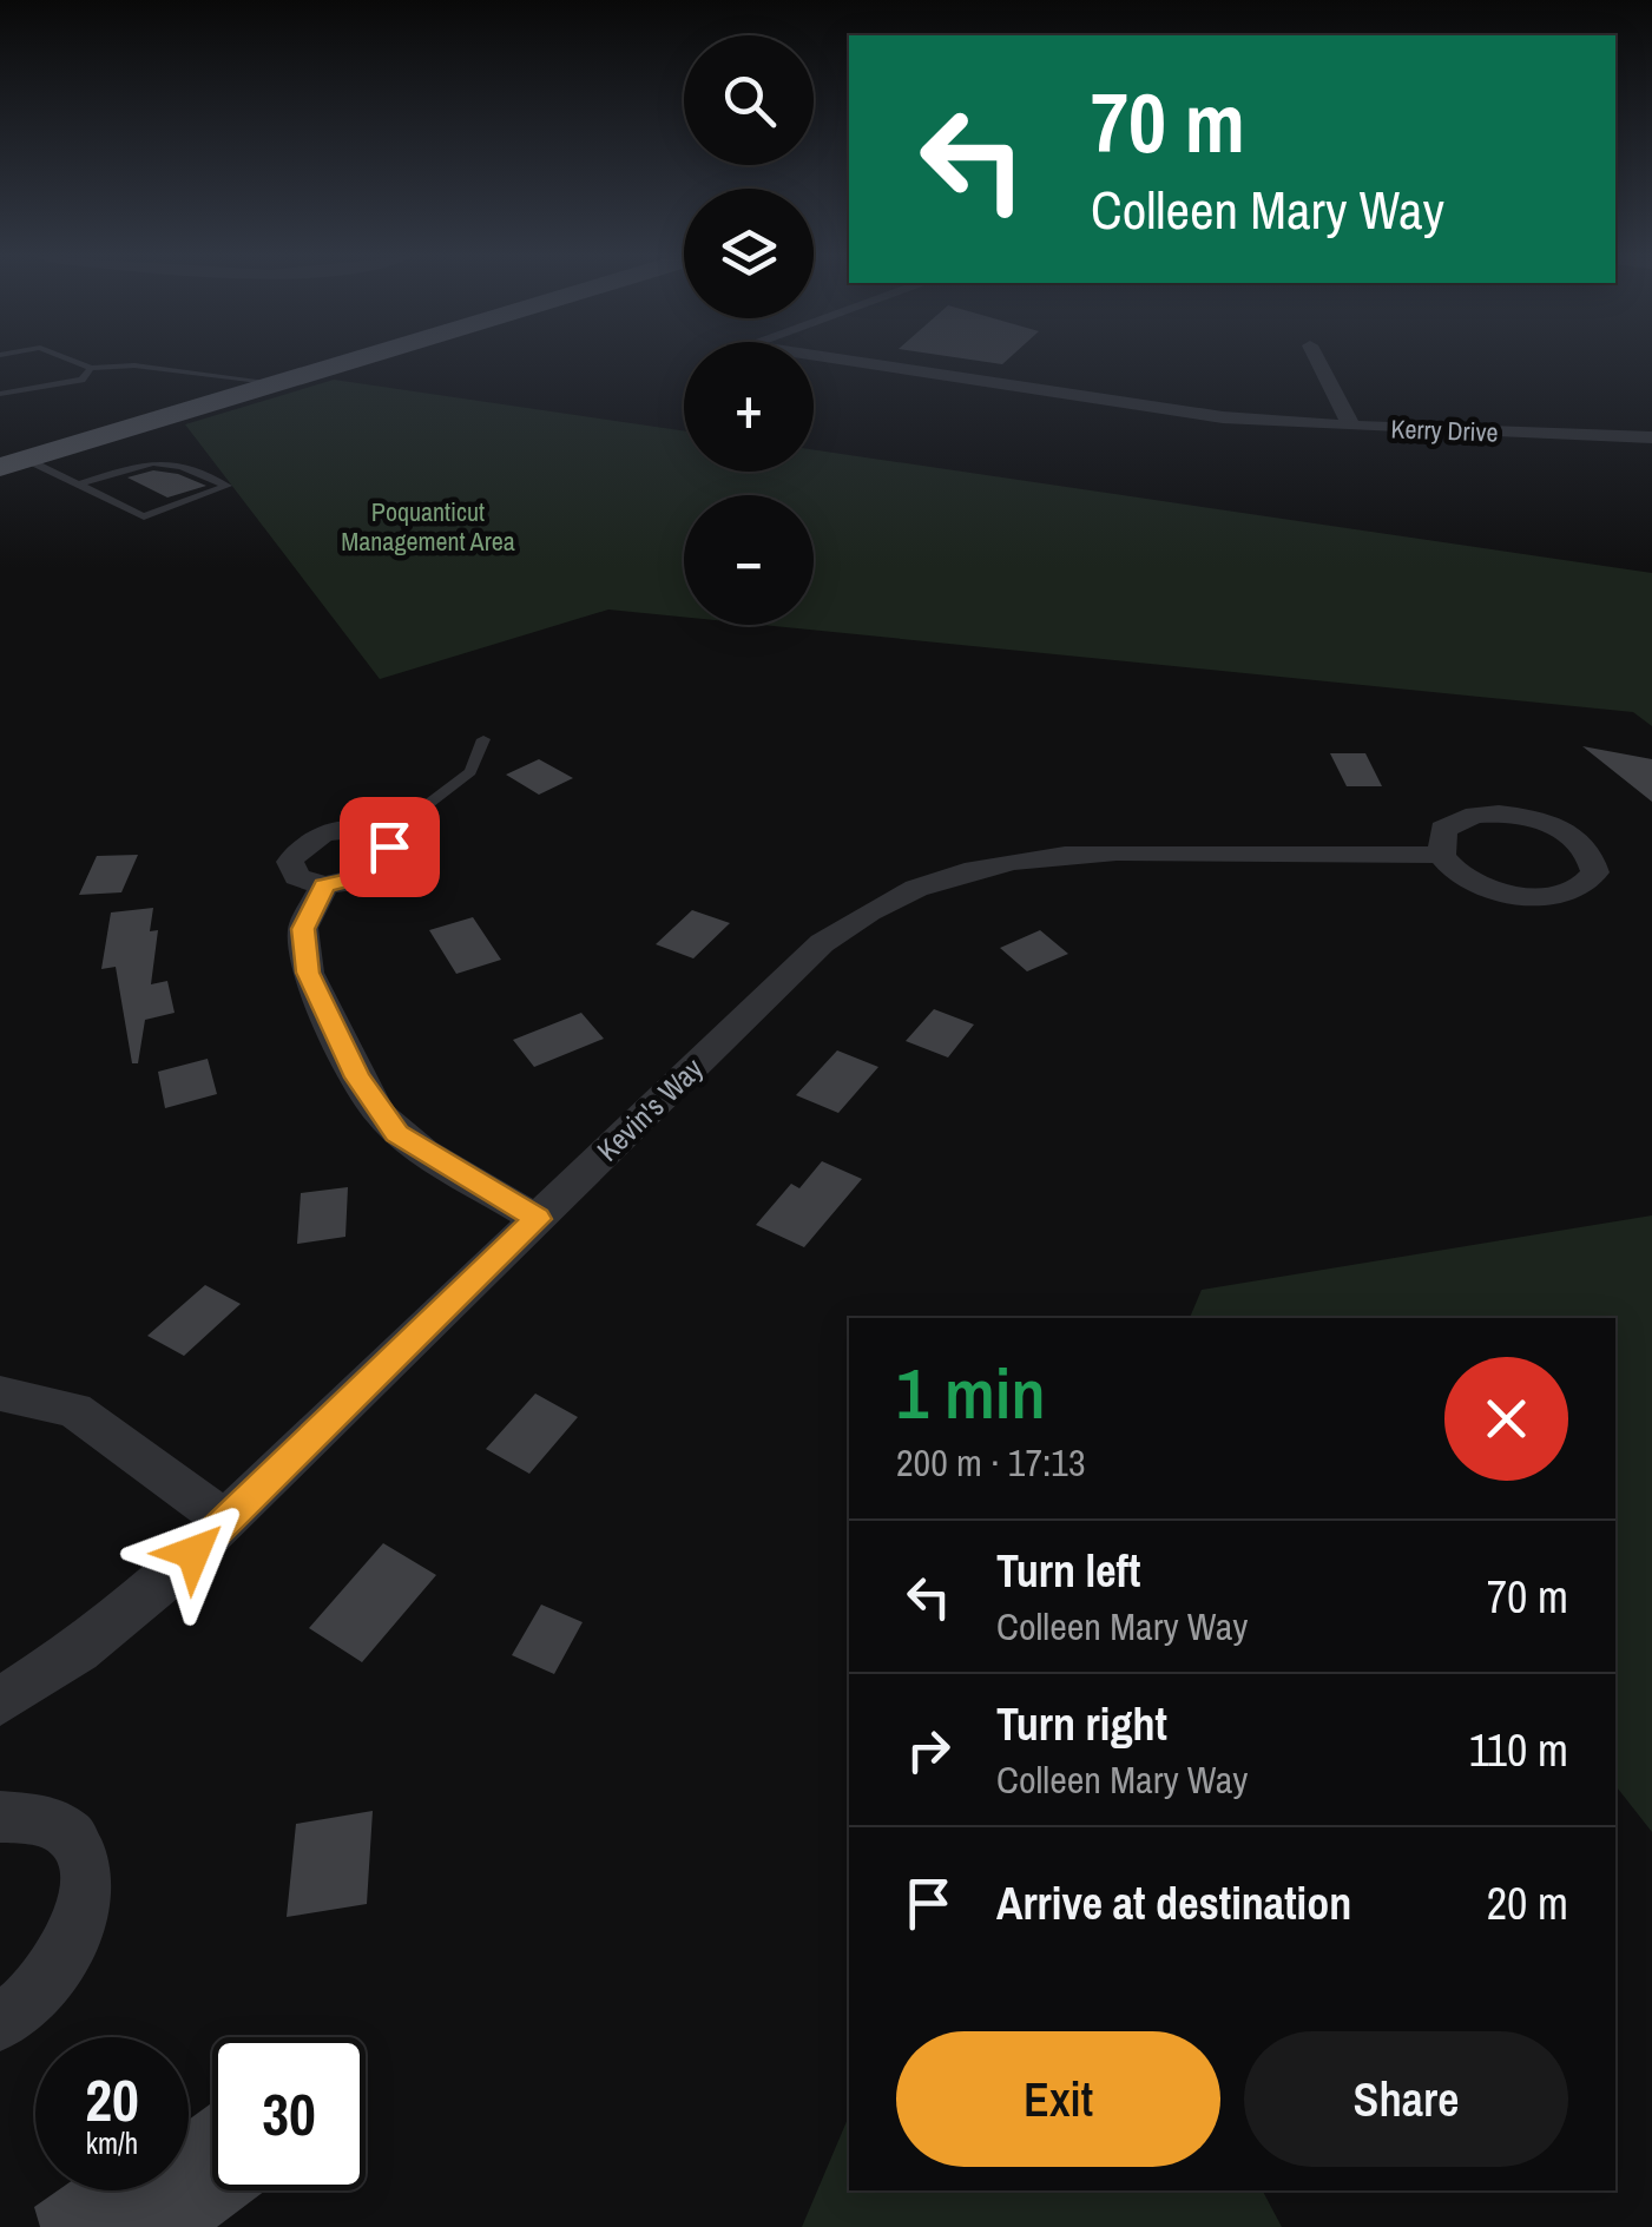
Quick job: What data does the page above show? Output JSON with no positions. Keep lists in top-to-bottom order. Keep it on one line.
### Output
{"streets":{"street":["Kerry Drive","Kevin's Way"]},"parks":["Poquanticut Management Area"],"page":{"map_buttons":["+","−"],"turn":["70 m","Colleen Mary Way"],"heading":["1 min","200 m · 17:13"],"list":[{"name":"Turn left","note":"Colleen Mary Way","value":"70 m"},{"name":"Turn right","note":"Colleen Mary Way","value":"110 m"},{"name":"Arrive at destination","value":"20 m"}],"buttons":["Exit","Share"],"speed":"20 km/h","limit":"30"}}
